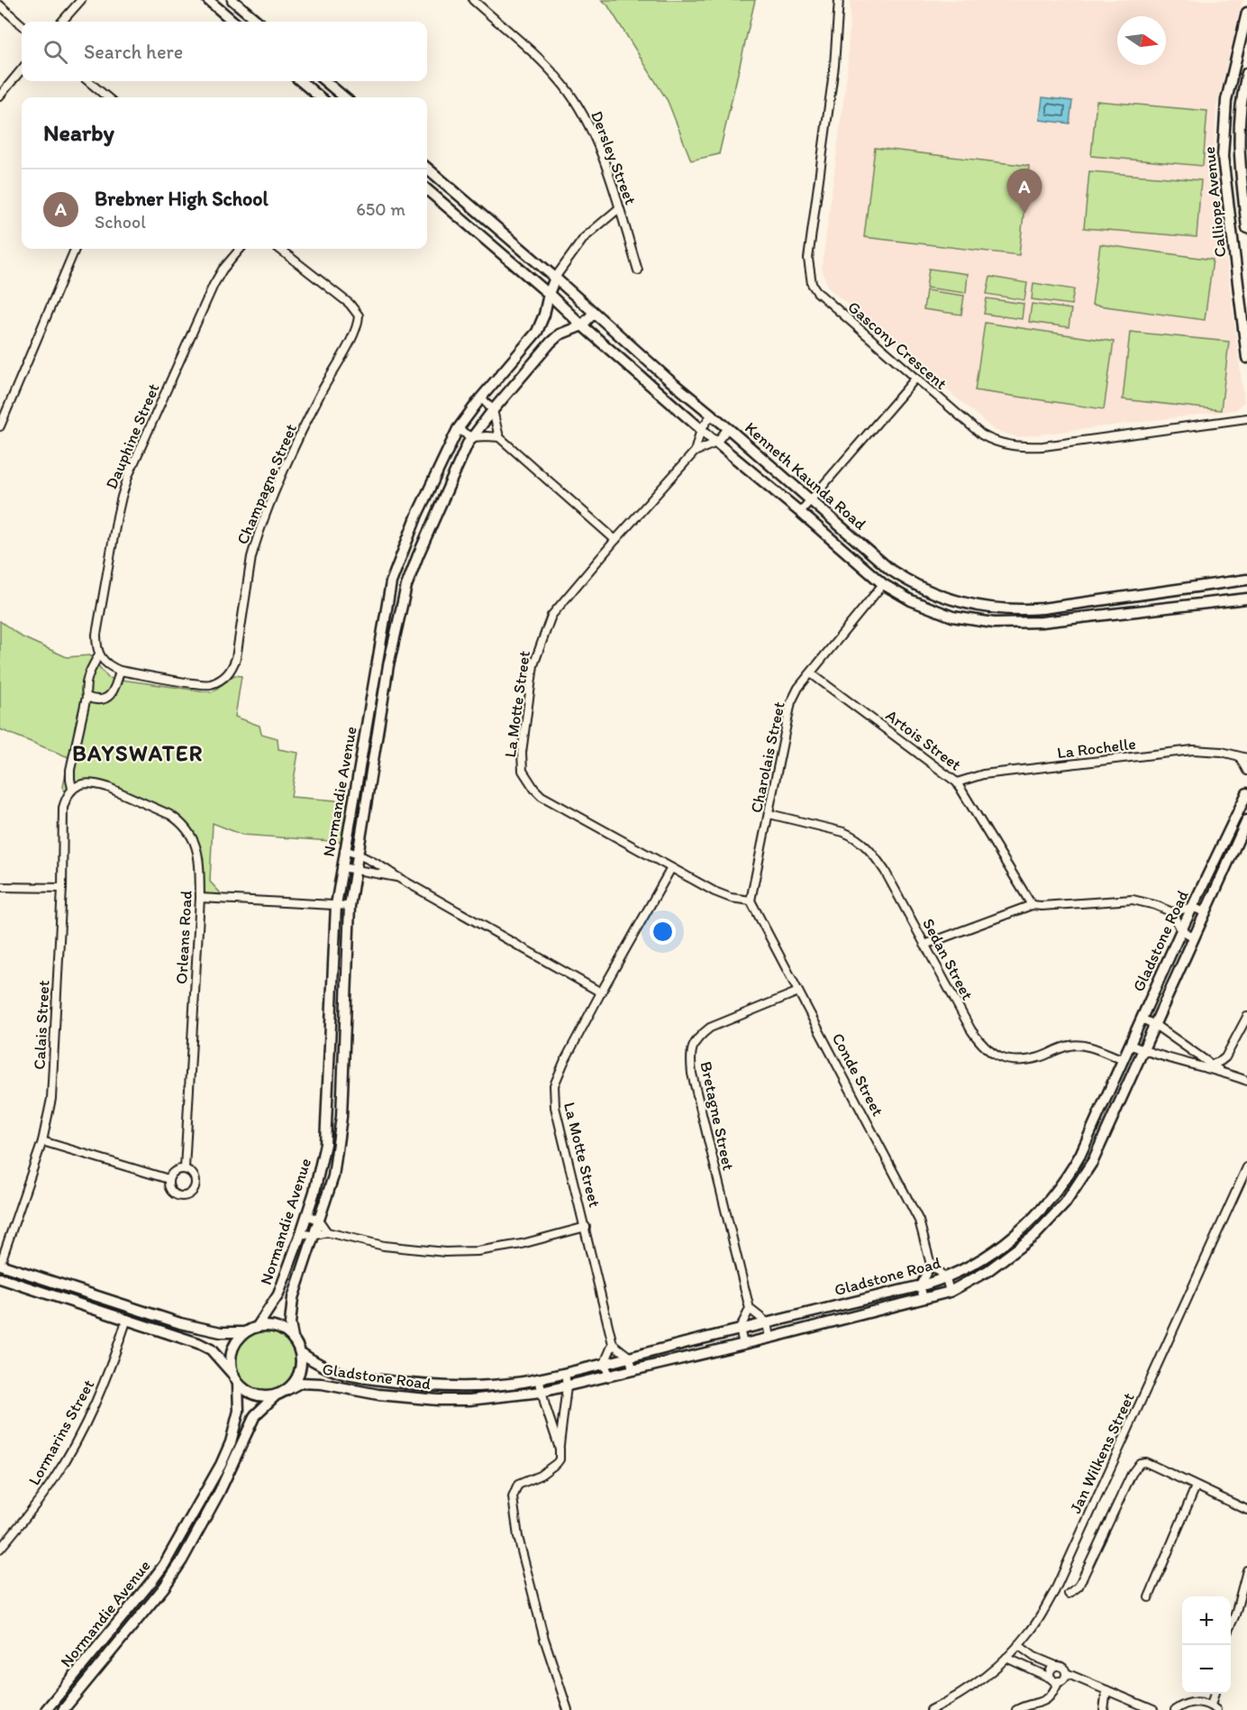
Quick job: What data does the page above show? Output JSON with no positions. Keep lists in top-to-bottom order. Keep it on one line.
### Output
{"streets":{"street":["Dersley Street","Calliope Avenue","Gascony Crescent","Dauphine Street","Kenneth Kaunda Road","Champagne Street","La Motte Street","Artois Street","La Rochelle","Charolais Street","Normandie Avenue","Orleans Road","Gladstone Road","Sedan Street","Calais Street","Conde Street","Bretagne Street","Lormarins Street","Jan Wilkens Street"]},"crossings":[["Dauphine Street","Champagne Street"],["Kenneth Kaunda Road","La Motte Street"],["Kenneth Kaunda Road","Charolais Street"],["Kenneth Kaunda Road","Normandie Avenue"],["La Motte Street","Charolais Street"],["La Motte Street","Conde Street"],["Artois Street","La Rochelle"],["Artois Street","Charolais Street"],["Charolais Street","Sedan Street"],["Charolais Street","Conde Street"],["Normandie Avenue","Gladstone Road"],["Orleans Road","Calais Street"],["Gladstone Road","Sedan Street"],["Conde Street","Bretagne Street"]],"districts":["BAYSWATER"],"north":"right","page":{"search":"Search here","heading":"Nearby","list":[{"mark":"A","name":"Brebner High School","note":"School","value":"650 m"}],"pins":"A","map_buttons":["+","−"]}}
